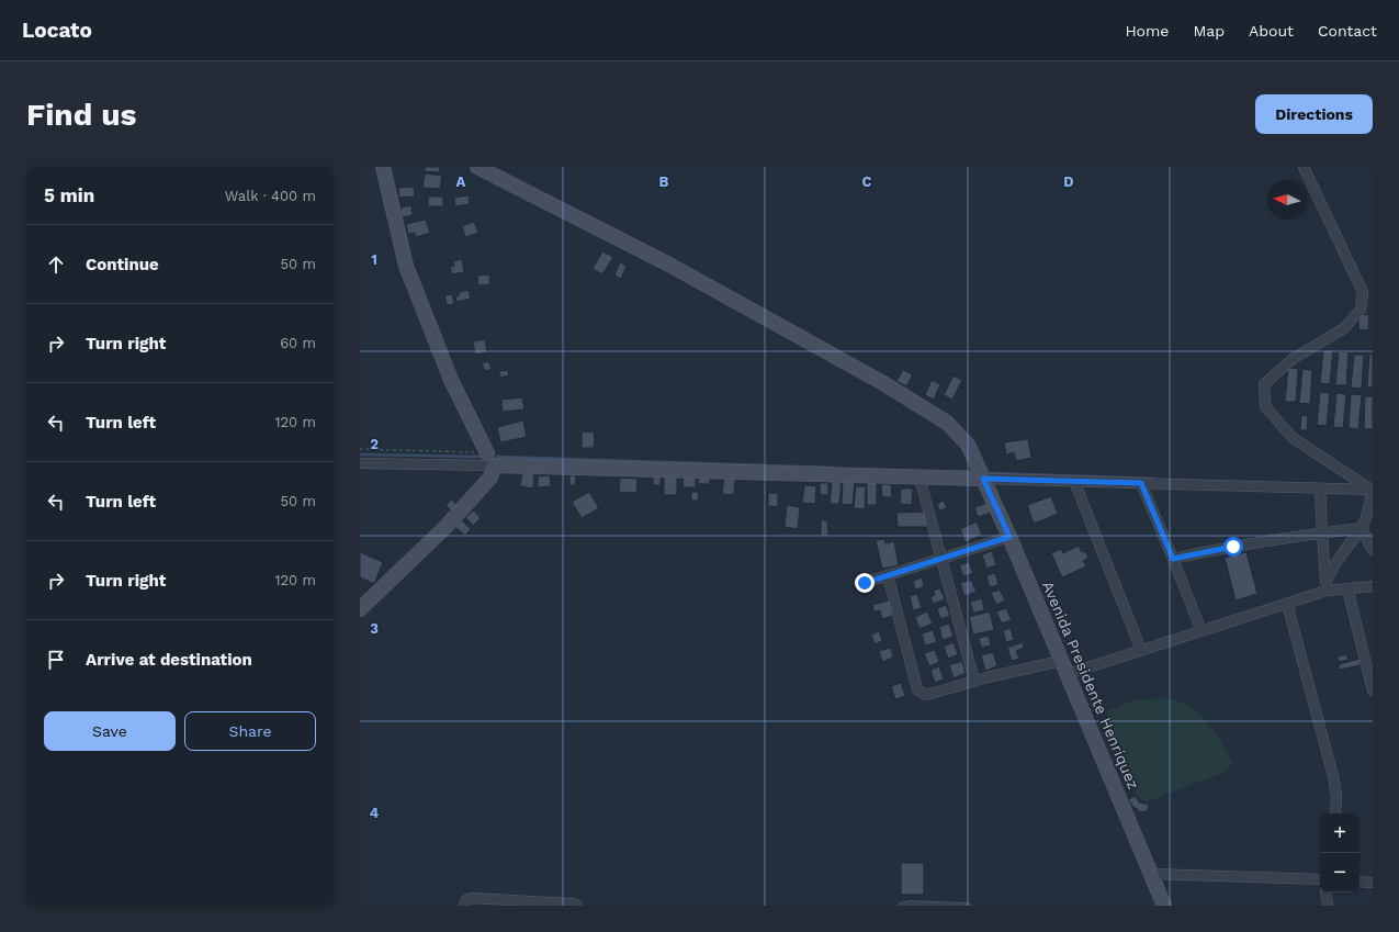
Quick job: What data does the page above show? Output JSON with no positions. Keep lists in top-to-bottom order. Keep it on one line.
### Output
{"streets":{"street":["Avenida Presidente Henríquez"]},"north":"left","page":{"header":"Locato","nav":["Home","Map","About","Contact"],"buttons":["Directions",["Save","Share"]],"title":"Find us","heading":["5 min","Walk · 400 m"],"list":[["Continue","50 m"],["Turn right","60 m"],["Turn left","120 m"],["Turn left","50 m"],["Turn right","120 m"],"Arrive at destination"],"map_buttons":["+","−"]},"grid":{"columns":["A","B","C","D"],"rows":["1","2","3","4"]}}
